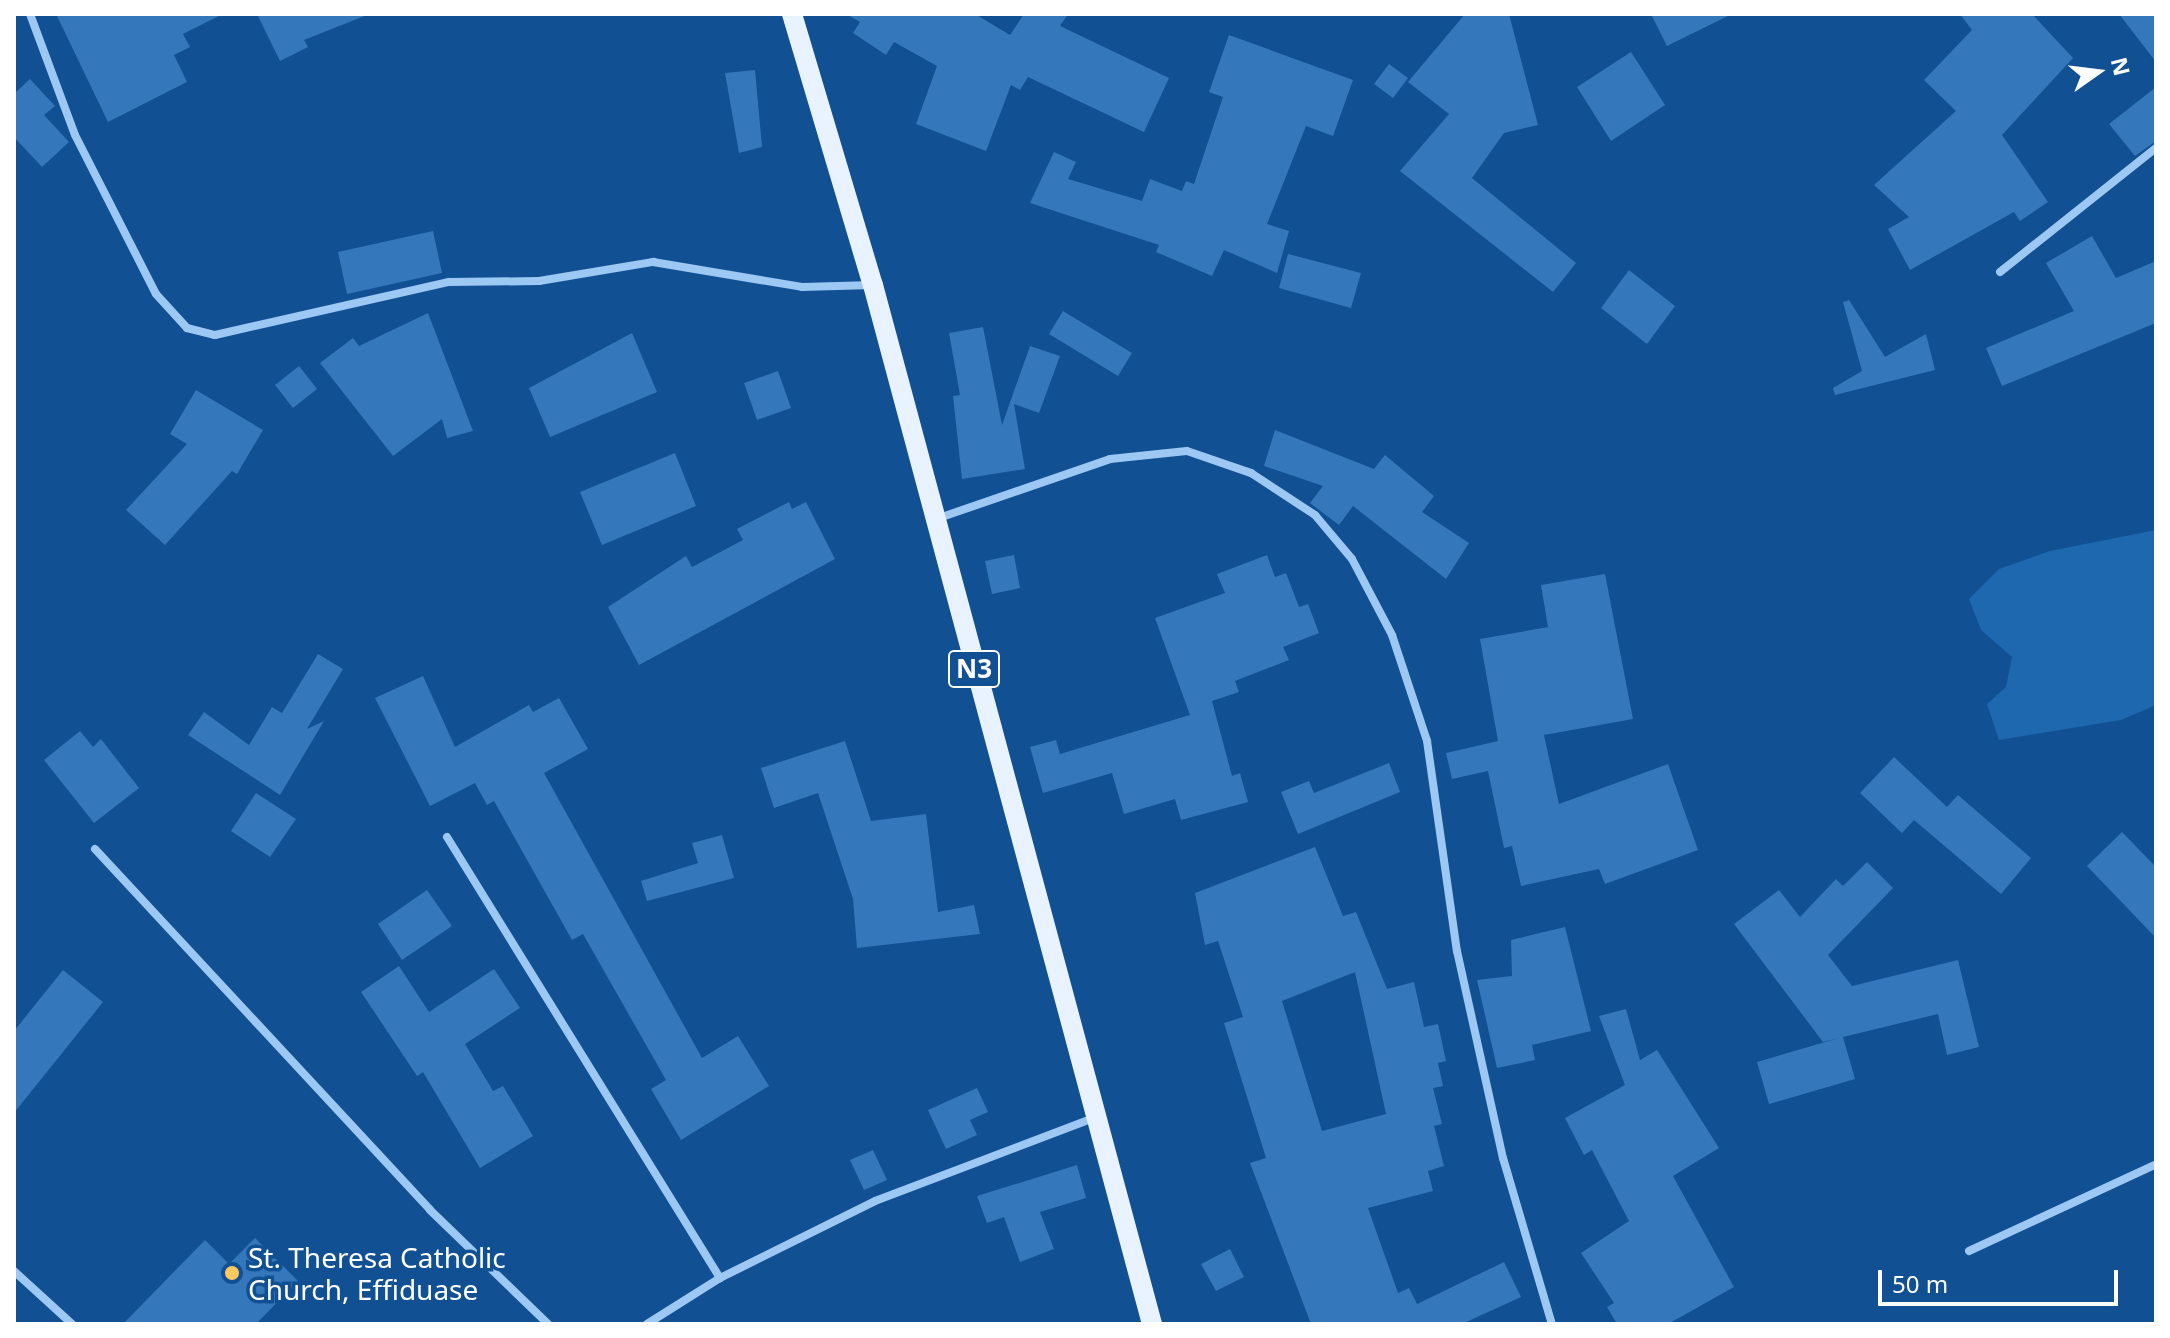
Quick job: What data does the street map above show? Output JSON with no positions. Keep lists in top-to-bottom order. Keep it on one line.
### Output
{"streets":{"main road":["N3"]},"places":["St. Theresa Catholic Church, Effiduase"],"scale_bar":"50 m","north":"right"}
